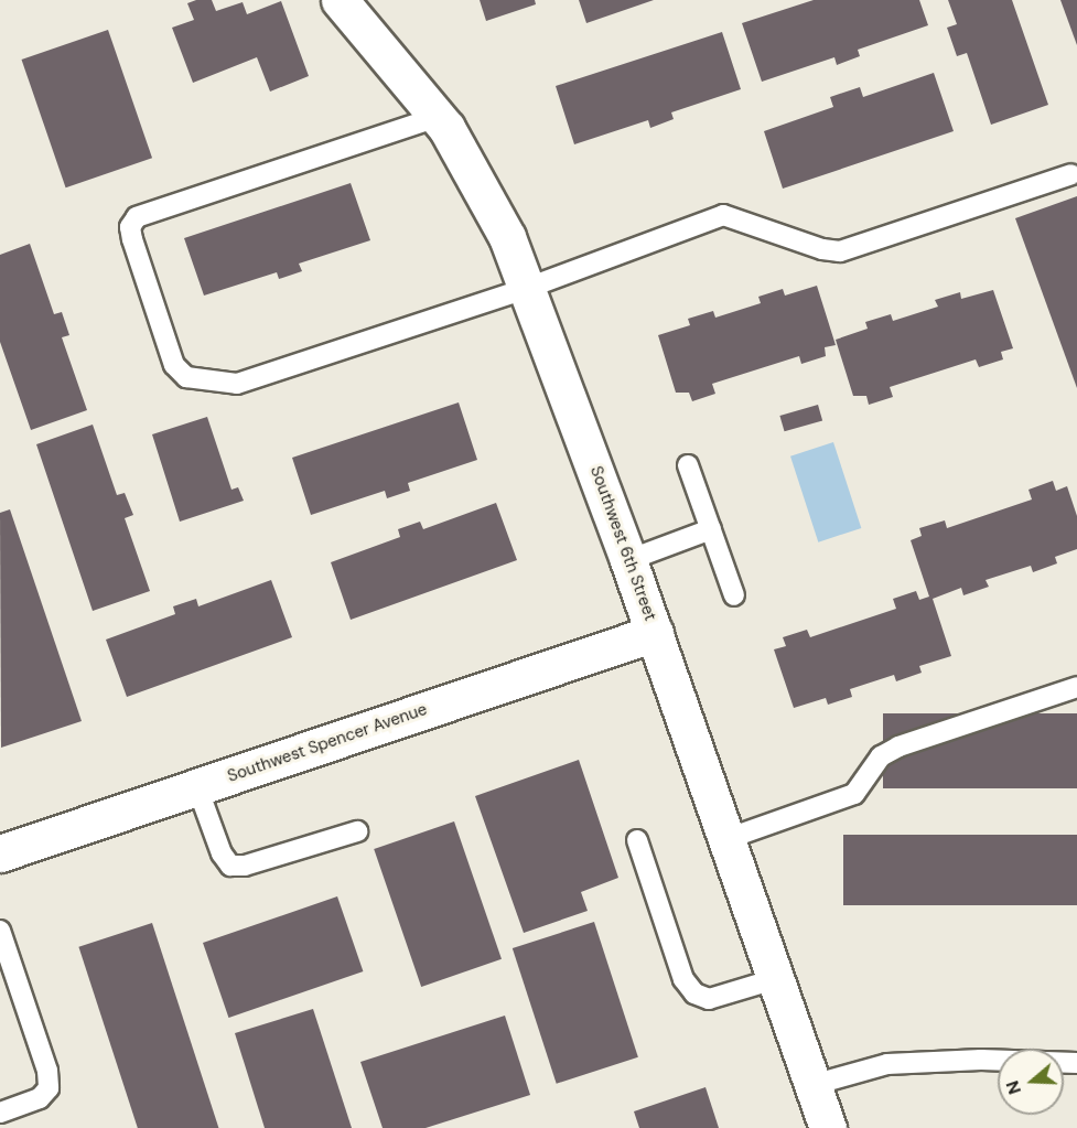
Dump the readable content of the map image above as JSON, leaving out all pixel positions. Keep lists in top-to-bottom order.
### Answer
{
  "streets": {
    "street": ["Southwest 6th Street", "Southwest Spencer Avenue"]
  },
  "crossings": [
    ["Southwest 6th Street", "Southwest Spencer Avenue"]
  ],
  "north": "left"
}
